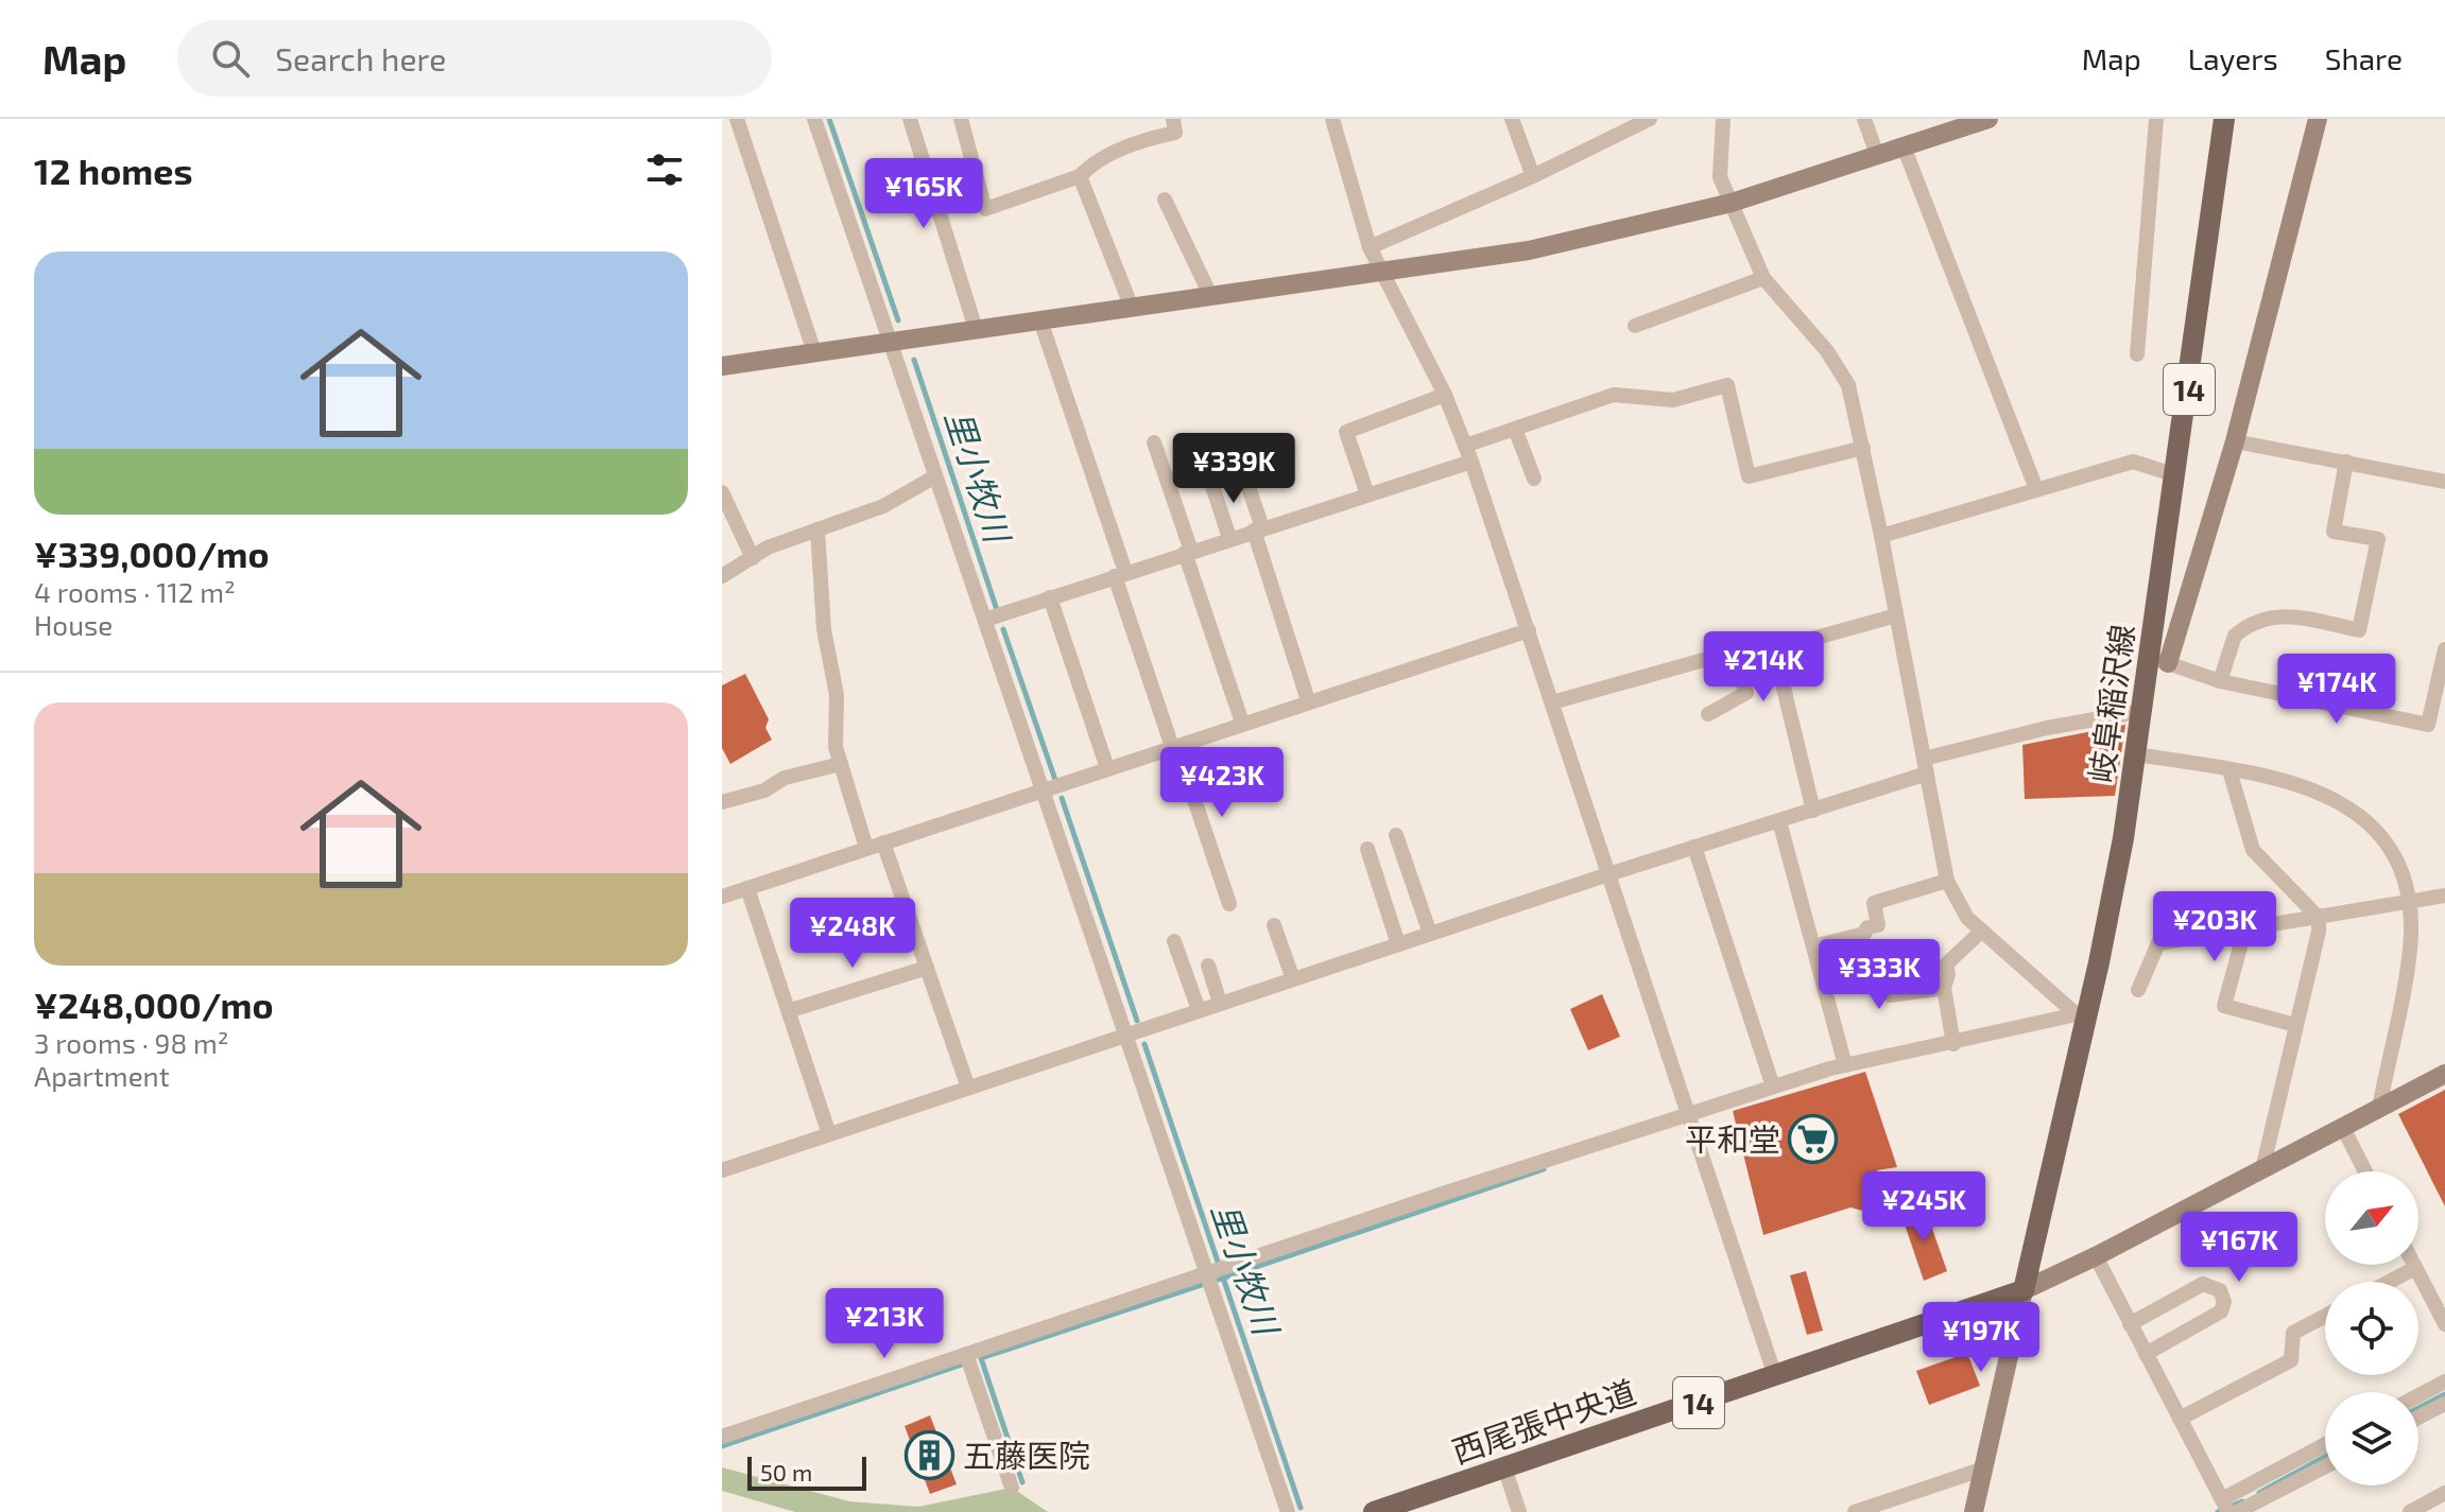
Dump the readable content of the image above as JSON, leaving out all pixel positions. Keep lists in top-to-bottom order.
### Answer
{
  "streets": {
    "main road": ["14", "岐阜稲沢線", "西尾張中央道"]
  },
  "crossings": [
    ["14", "岐阜稲沢線"],
    ["14", "西尾張中央道"],
    ["岐阜稲沢線", "西尾張中央道"]
  ],
  "water": ["里小牧川"],
  "places": {
    "supermarket": ["平和堂"],
    "building": ["五藤医院"]
  },
  "scale_bar": "50 m",
  "north": "top right",
  "page": {
    "header": "Map",
    "search": "Search here",
    "nav": ["Map", "Layers", "Share"],
    "heading": "12 homes",
    "price": [
      "¥165K",
      "¥339K",
      "¥214K",
      "¥174K",
      "¥423K",
      "¥203K",
      "¥248K",
      "¥333K",
      "¥245K",
      "¥167K",
      "¥213K",
      "¥197K"
    ],
    "list": [
      {
        "name": "¥339,000/mo",
        "note": "4 rooms · 112 m² · House"
      },
      {
        "name": "¥248,000/mo",
        "note": "3 rooms · 98 m² · Apartment"
      }
    ],
    "scale": "50 m"
  }
}
